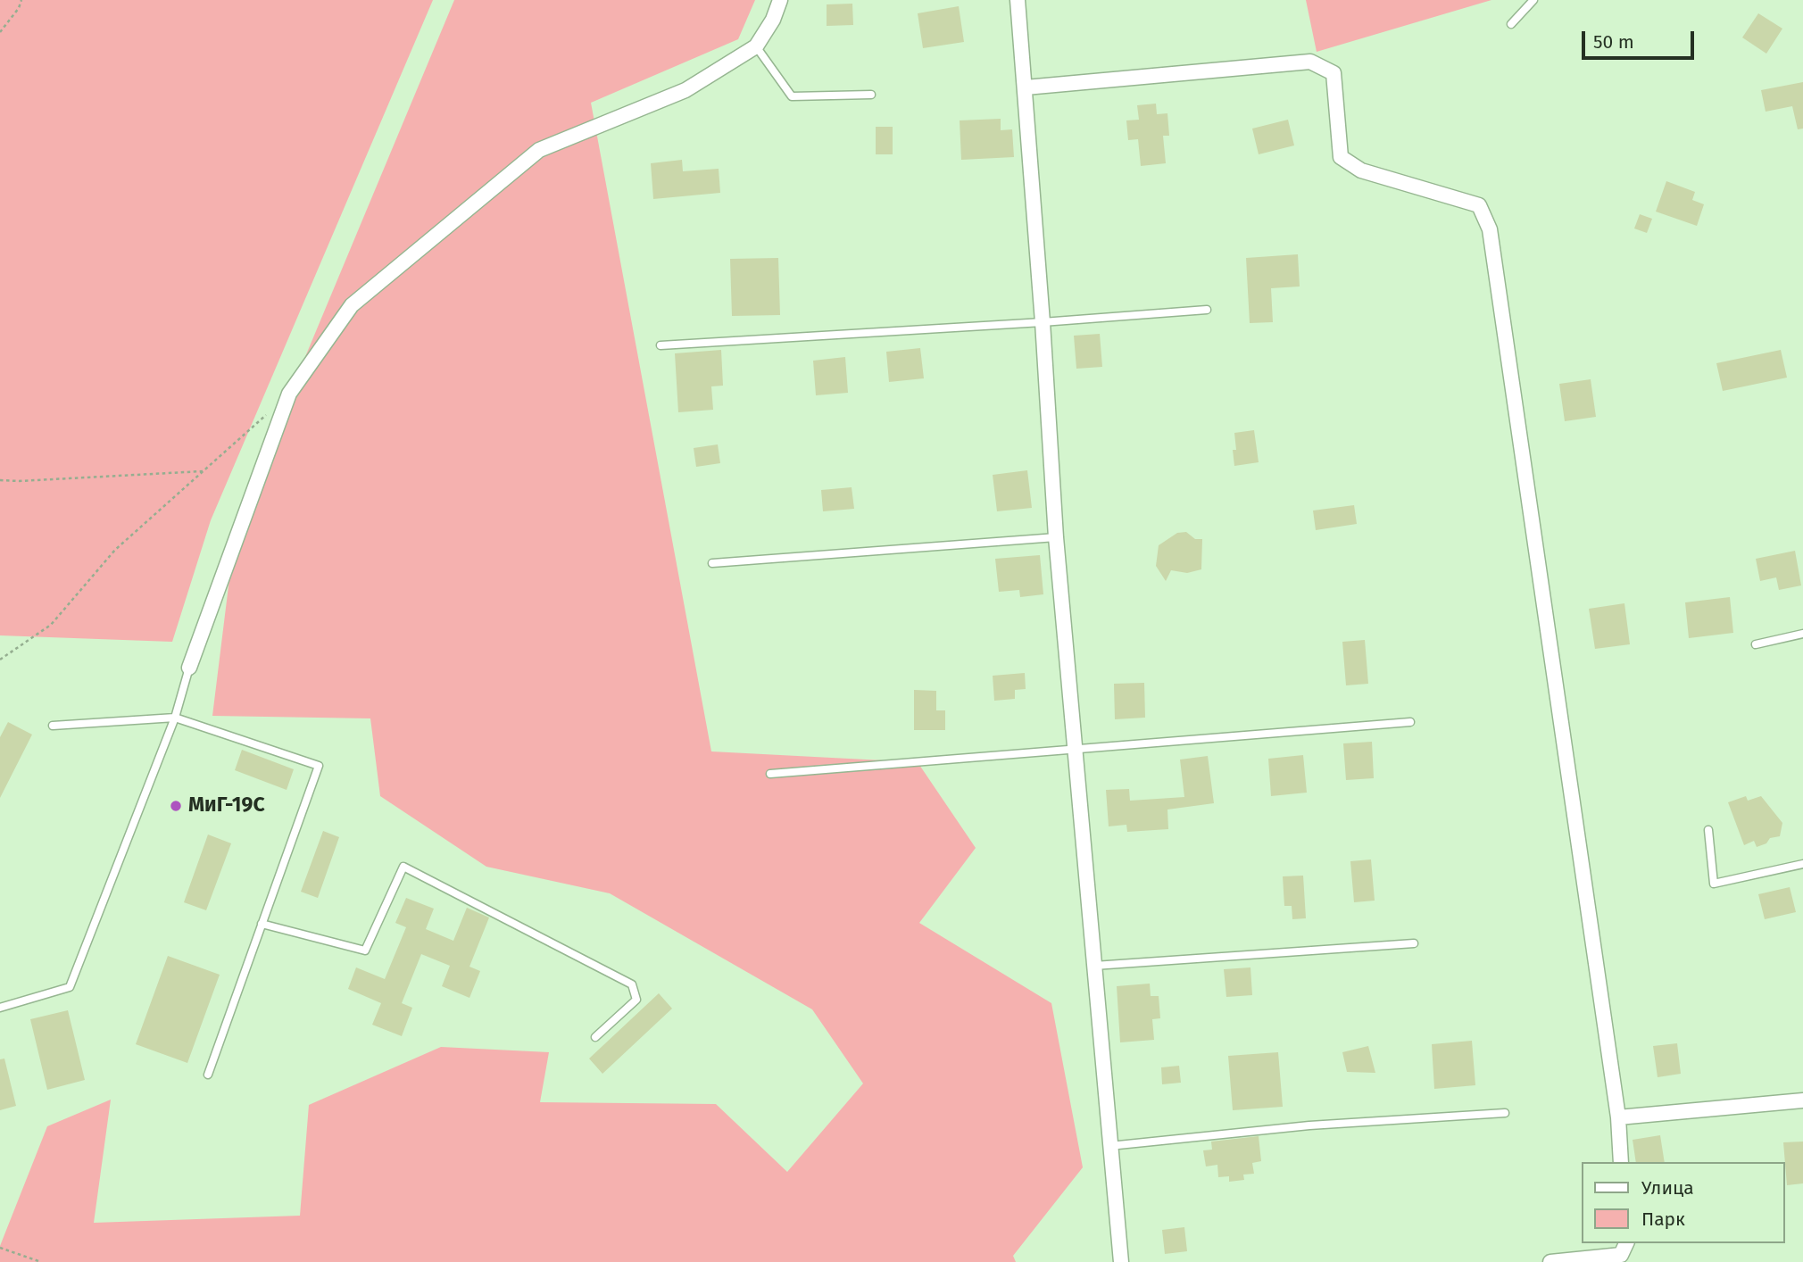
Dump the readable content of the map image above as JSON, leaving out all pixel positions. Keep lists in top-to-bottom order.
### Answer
{
  "places": ["МиГ-19С"],
  "legend": ["Улица", "Парк"],
  "scale_bar": "50 m"
}
